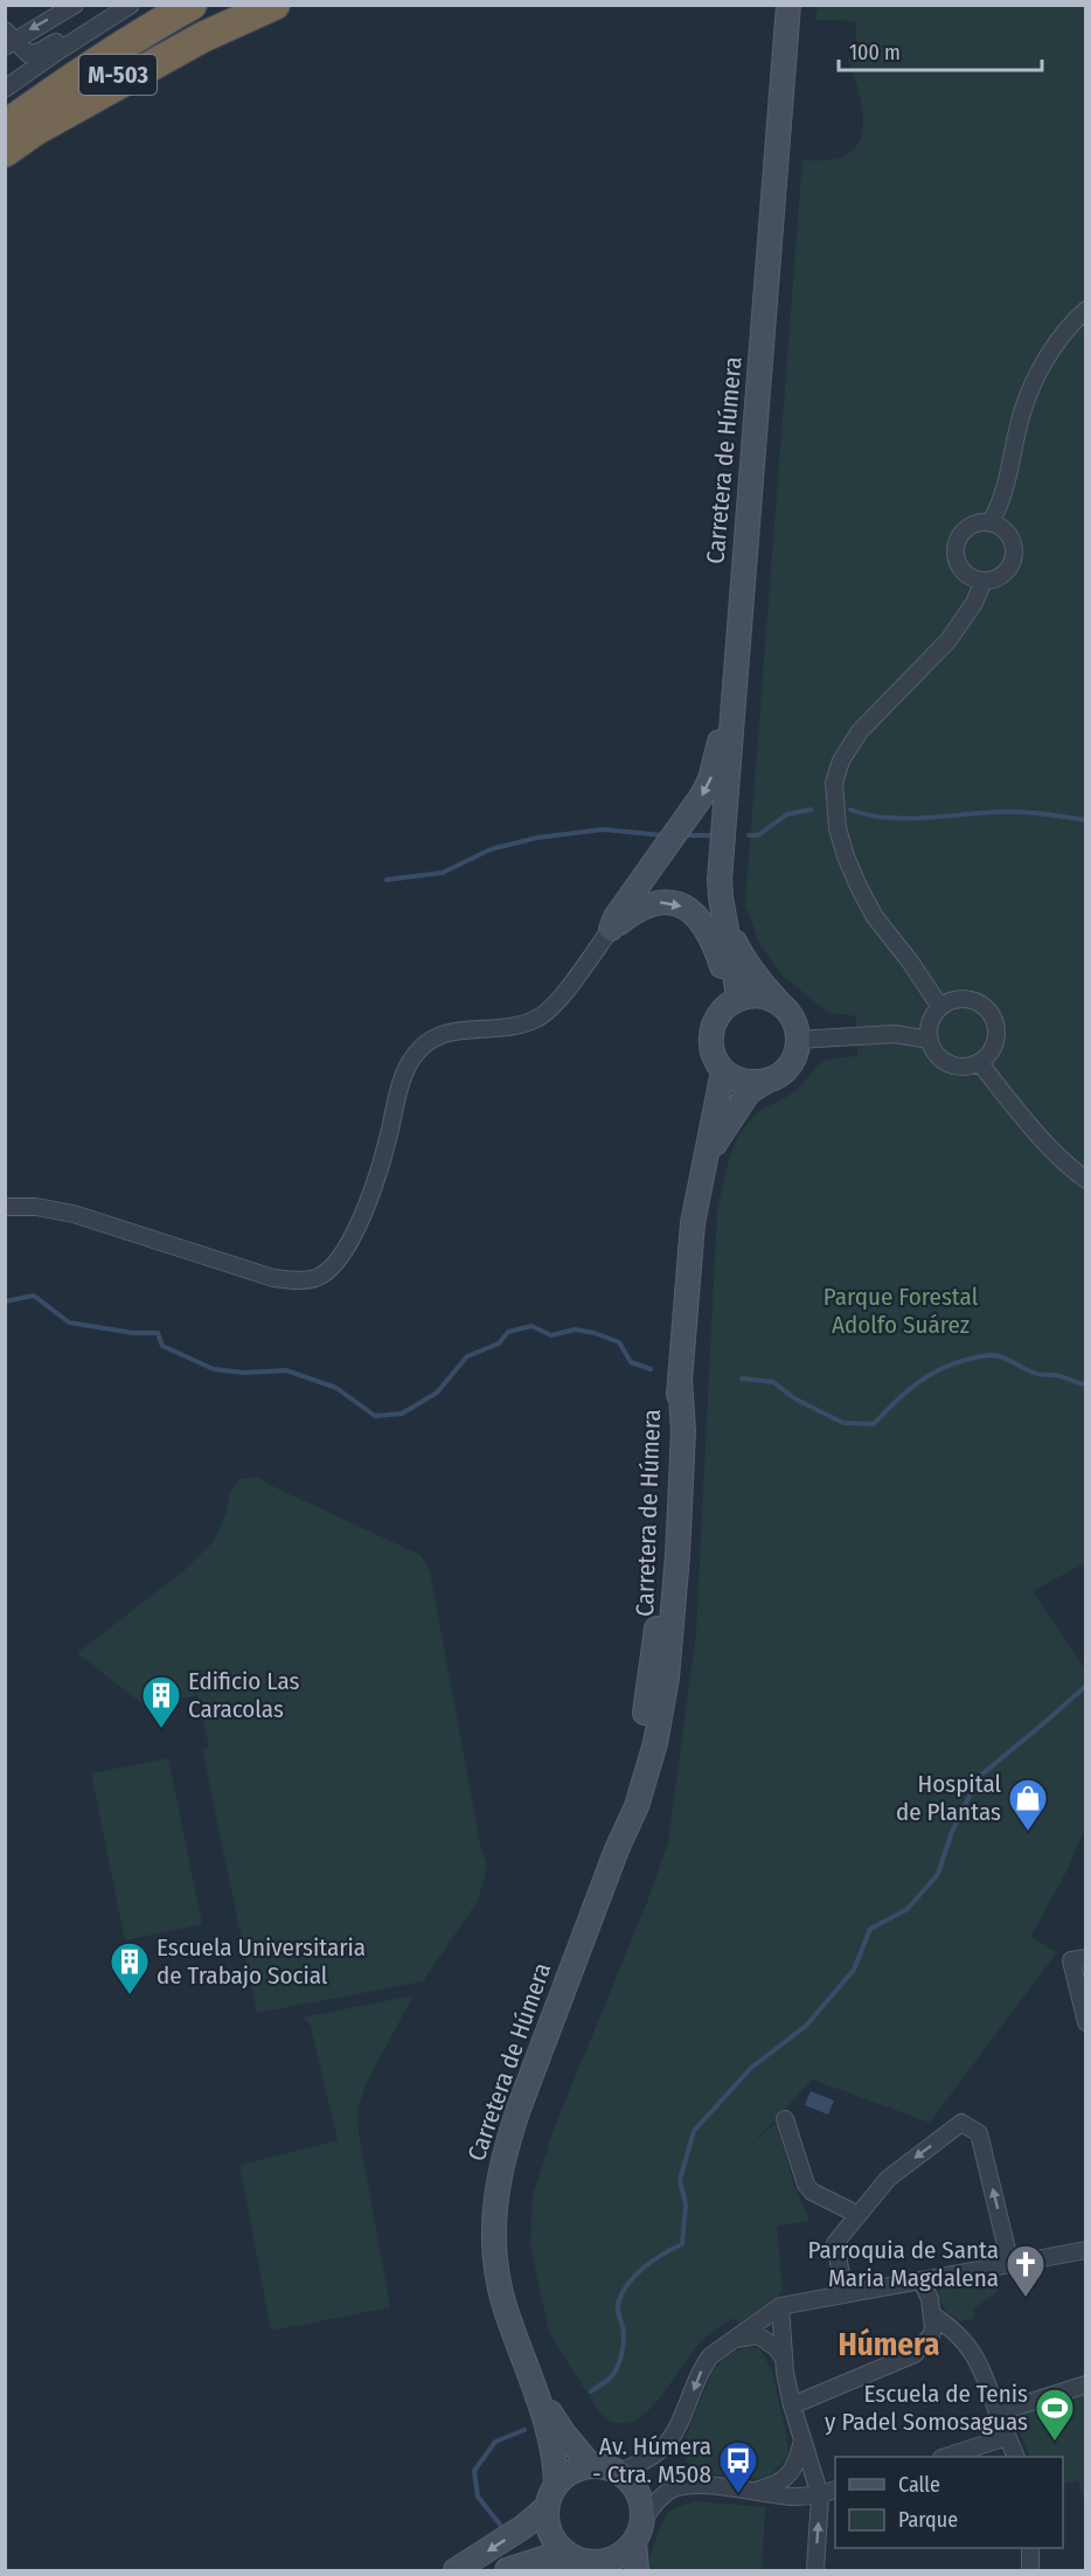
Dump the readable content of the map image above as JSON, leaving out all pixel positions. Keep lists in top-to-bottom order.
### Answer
{
  "streets": {
    "highway": ["M-503"],
    "main road": ["Carretera de Húmera"]
  },
  "districts": ["Húmera"],
  "parks": ["Parque Forestal Adolfo Suárez"],
  "places": {
    "building": ["Edificio Las Caracolas", "Escuela Universitaria de Trabajo Social"],
    "shop": ["Hospital de Plantas"],
    "church": ["Parroquia de Santa Maria Magdalena"],
    "sports": ["Escuela de Tenis y Padel Somosaguas"],
    "bus stop": ["Av. Húmera - Ctra. M508"]
  },
  "legend": ["Calle", "Parque"],
  "scale_bar": "100 m"
}
